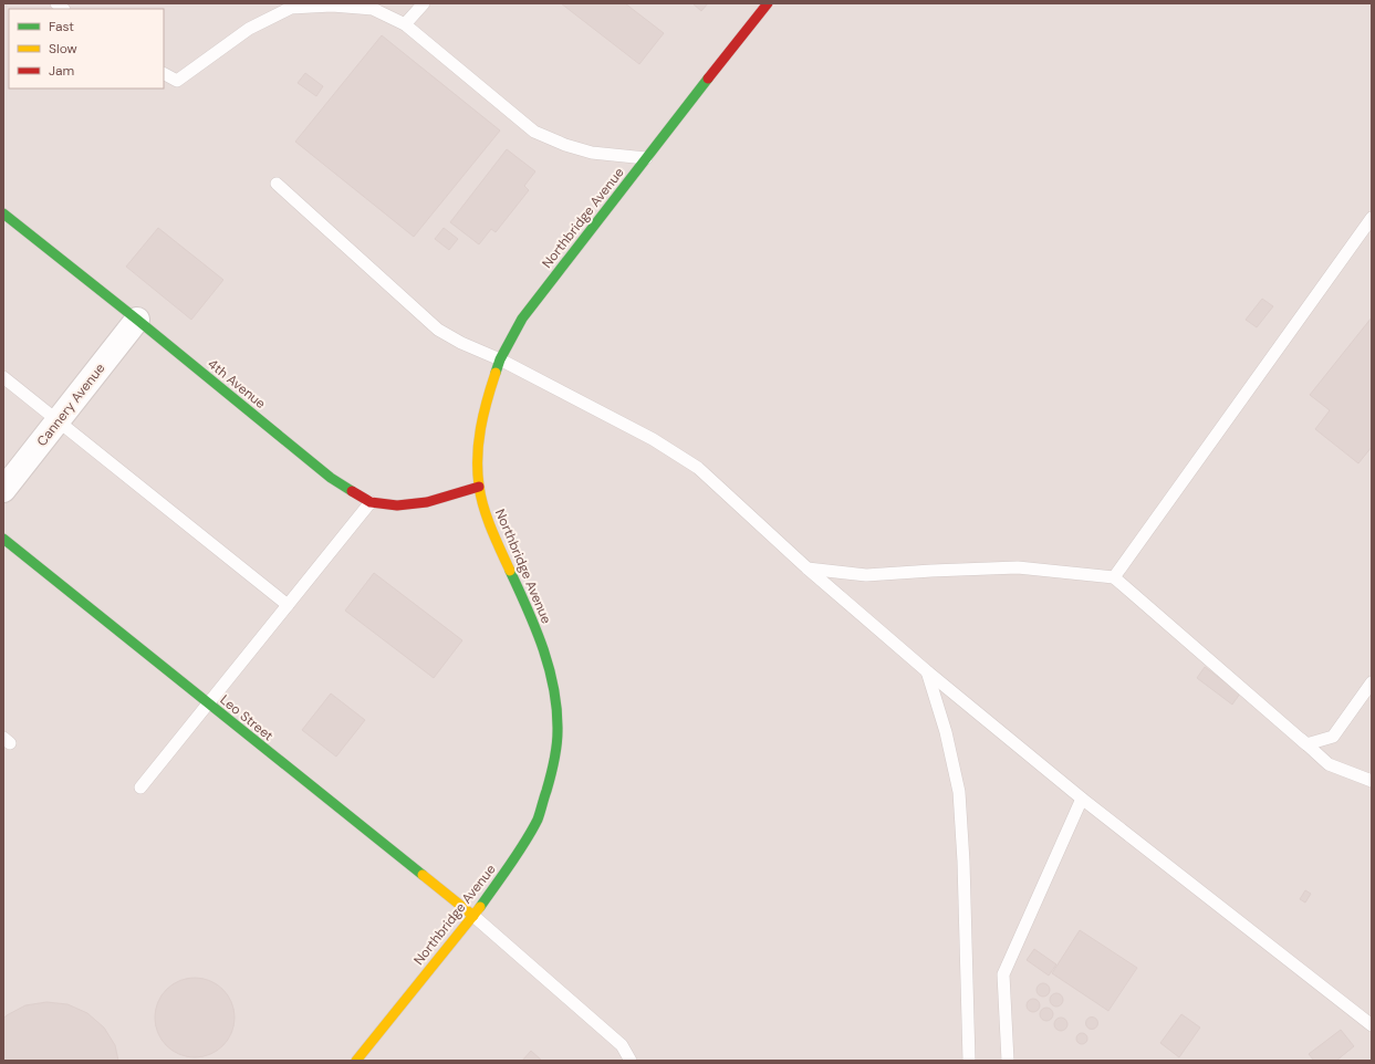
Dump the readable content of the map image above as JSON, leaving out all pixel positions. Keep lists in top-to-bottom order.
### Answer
{
  "streets": {
    "street": [
      "Northbridge Avenue",
      "4th Avenue",
      "Cannery Avenue",
      "Leo Street"
    ]
  },
  "crossings": [
    ["Northbridge Avenue", "4th Avenue"],
    ["Northbridge Avenue", "Leo Street"],
    ["4th Avenue", "Cannery Avenue"]
  ],
  "legend": ["Fast", "Slow", "Jam"]
}
